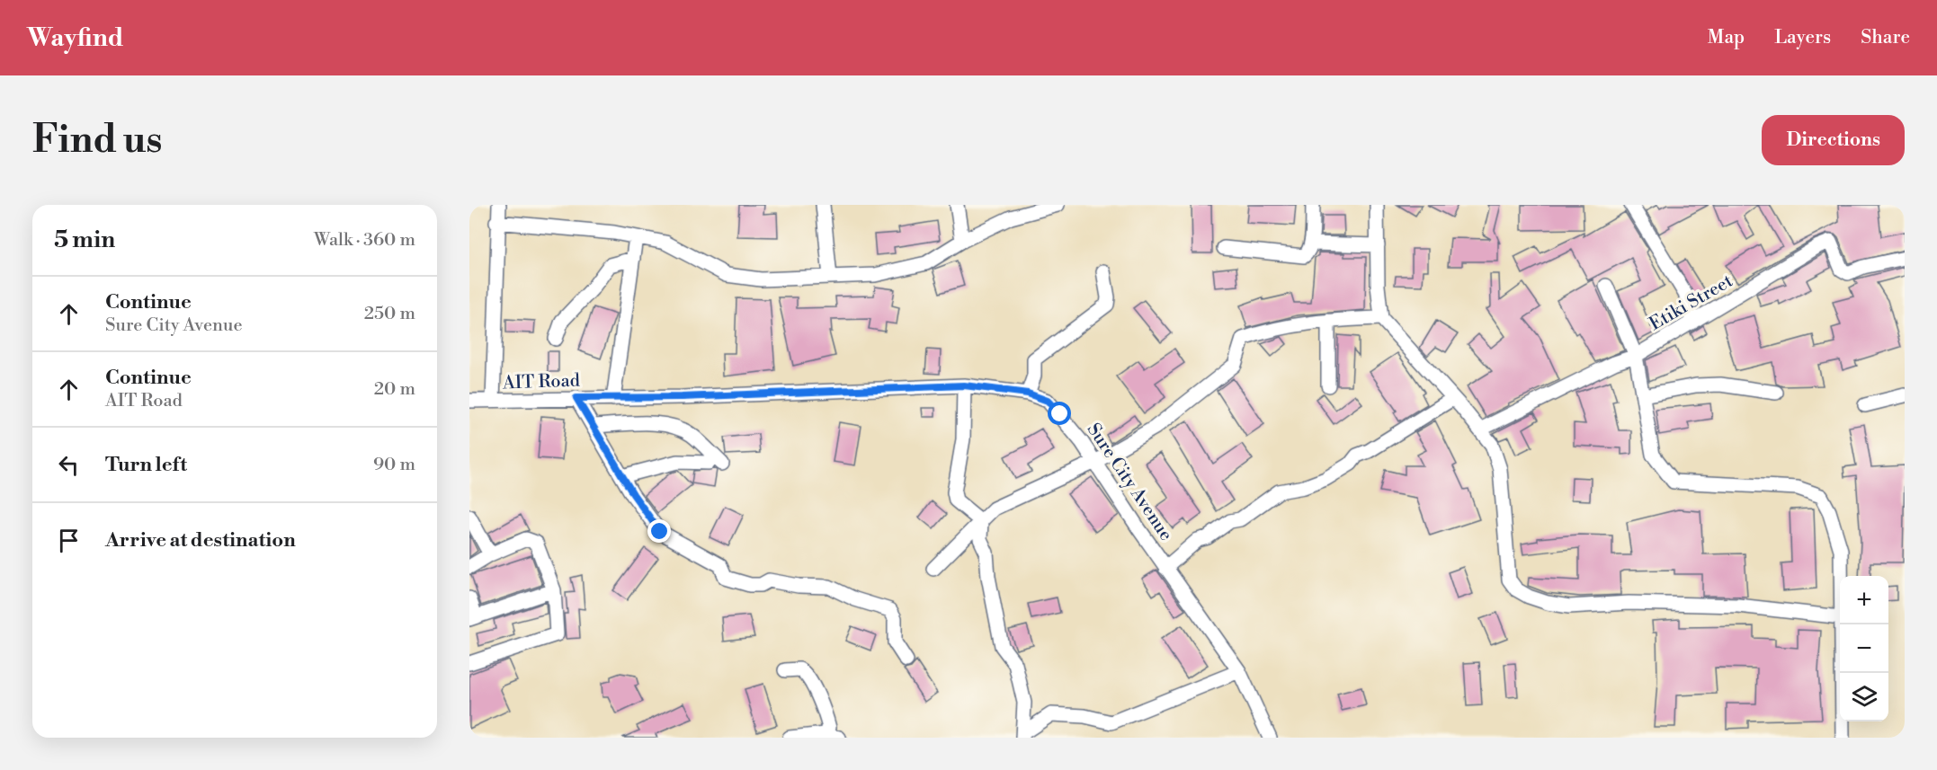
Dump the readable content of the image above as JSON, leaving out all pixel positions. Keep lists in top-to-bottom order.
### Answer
{
  "streets": {
    "street": ["Etiki Street", "AIT Road", "Sure City Avenue"]
  },
  "crossings": [
    ["AIT Road", "Sure City Avenue"]
  ],
  "page": {
    "header": "Wayfind",
    "nav": ["Map", "Layers", "Share"],
    "buttons": "Directions",
    "title": "Find us",
    "heading": ["5 min", "Walk · 360 m"],
    "list": [
      ["Continue", "Sure City Avenue", "250 m"],
      ["Continue", "AIT Road", "20 m"],
      ["Turn left", "90 m"],
      "Arrive at destination"
    ],
    "map_buttons": ["+", "−"]
  }
}
